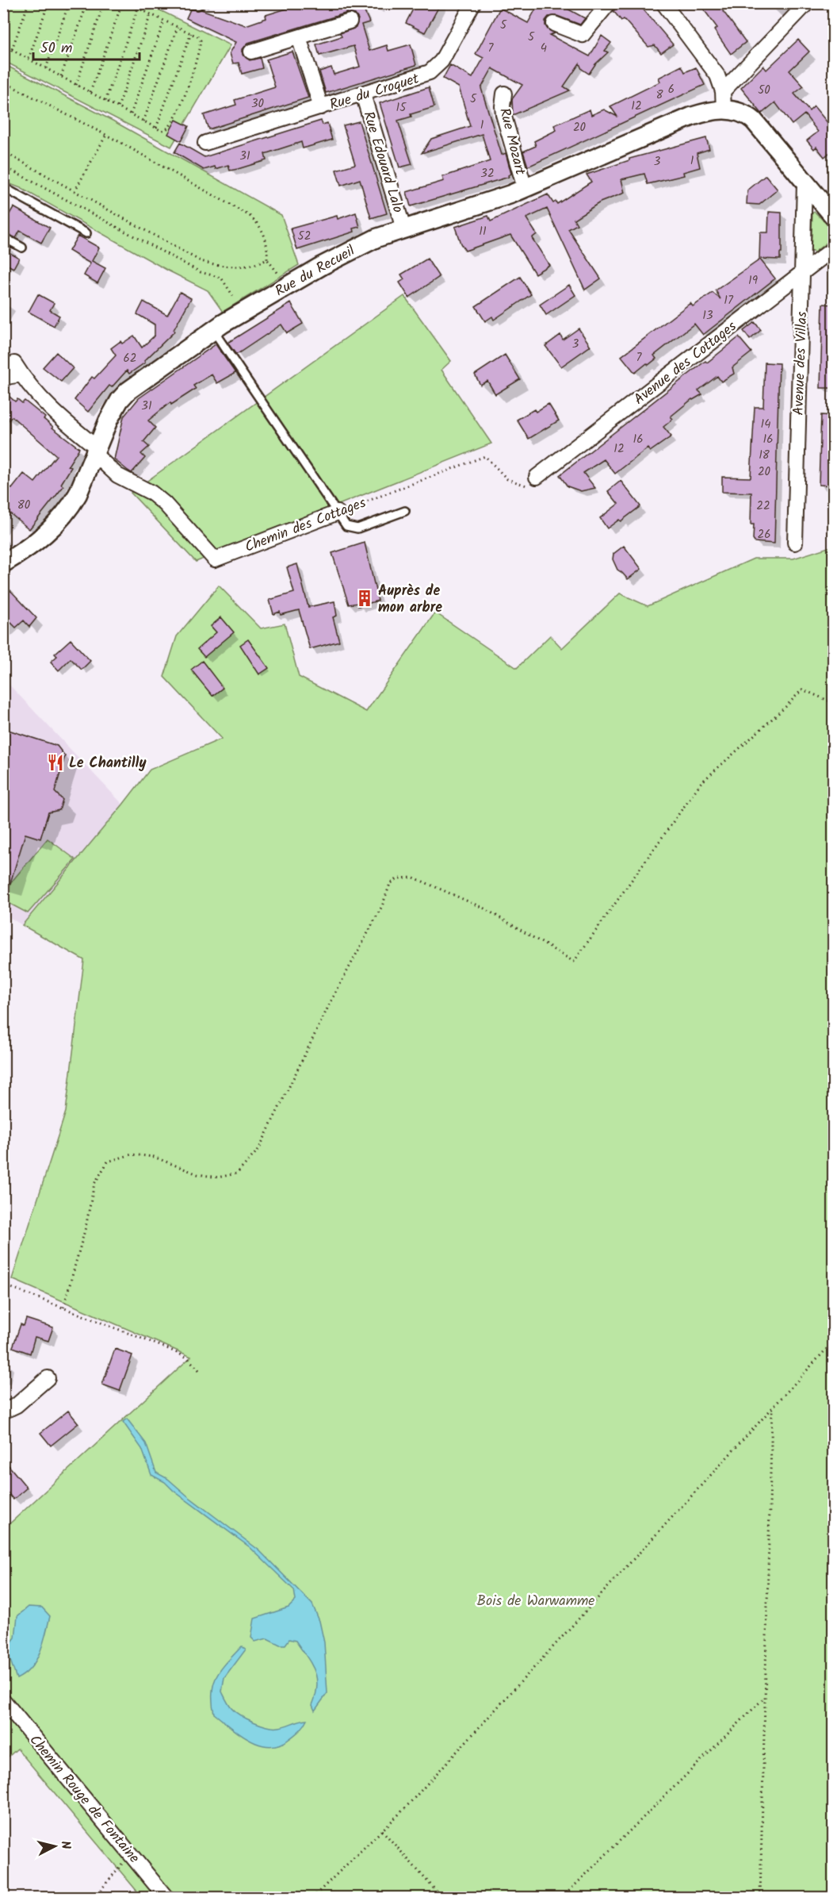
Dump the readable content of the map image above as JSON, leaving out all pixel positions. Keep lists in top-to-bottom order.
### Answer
{
  "streets": {
    "street": [
      "Rue du Croquet",
      "Rue Mozart",
      "Rue Edouard Lalo",
      "Rue du Recueil",
      "Avenue des Cottages",
      "Avenue des Villas",
      "Chemin des Cottages",
      "Chemin Rouge de Fontaine"
    ]
  },
  "crossings": [
    ["Rue du Croquet", "Rue Edouard Lalo"],
    ["Rue Mozart", "Rue du Recueil"],
    ["Rue Edouard Lalo", "Rue du Recueil"],
    ["Rue du Recueil", "Chemin des Cottages"],
    ["Avenue des Cottages", "Avenue des Villas"],
    ["Avenue des Cottages", "Chemin des Cottages"]
  ],
  "parks": ["Bois de Warwamme"],
  "places": {
    "building": ["Auprès de mon arbre"],
    "restaurant": ["Le Chantilly"]
  },
  "house_numbers": [
    "5",
    "5",
    "7",
    "4",
    "6",
    "50",
    "8",
    "5",
    "30",
    "12",
    "15",
    "1",
    "20",
    "31",
    "1",
    "3",
    "32",
    "11",
    "52",
    "19",
    "17",
    "13",
    "3",
    "7",
    "62",
    "31",
    "14",
    "16",
    "16",
    "12",
    "18",
    "20",
    "80",
    "22",
    "26"
  ],
  "scale_bar": "50 m",
  "north": "right"
}
